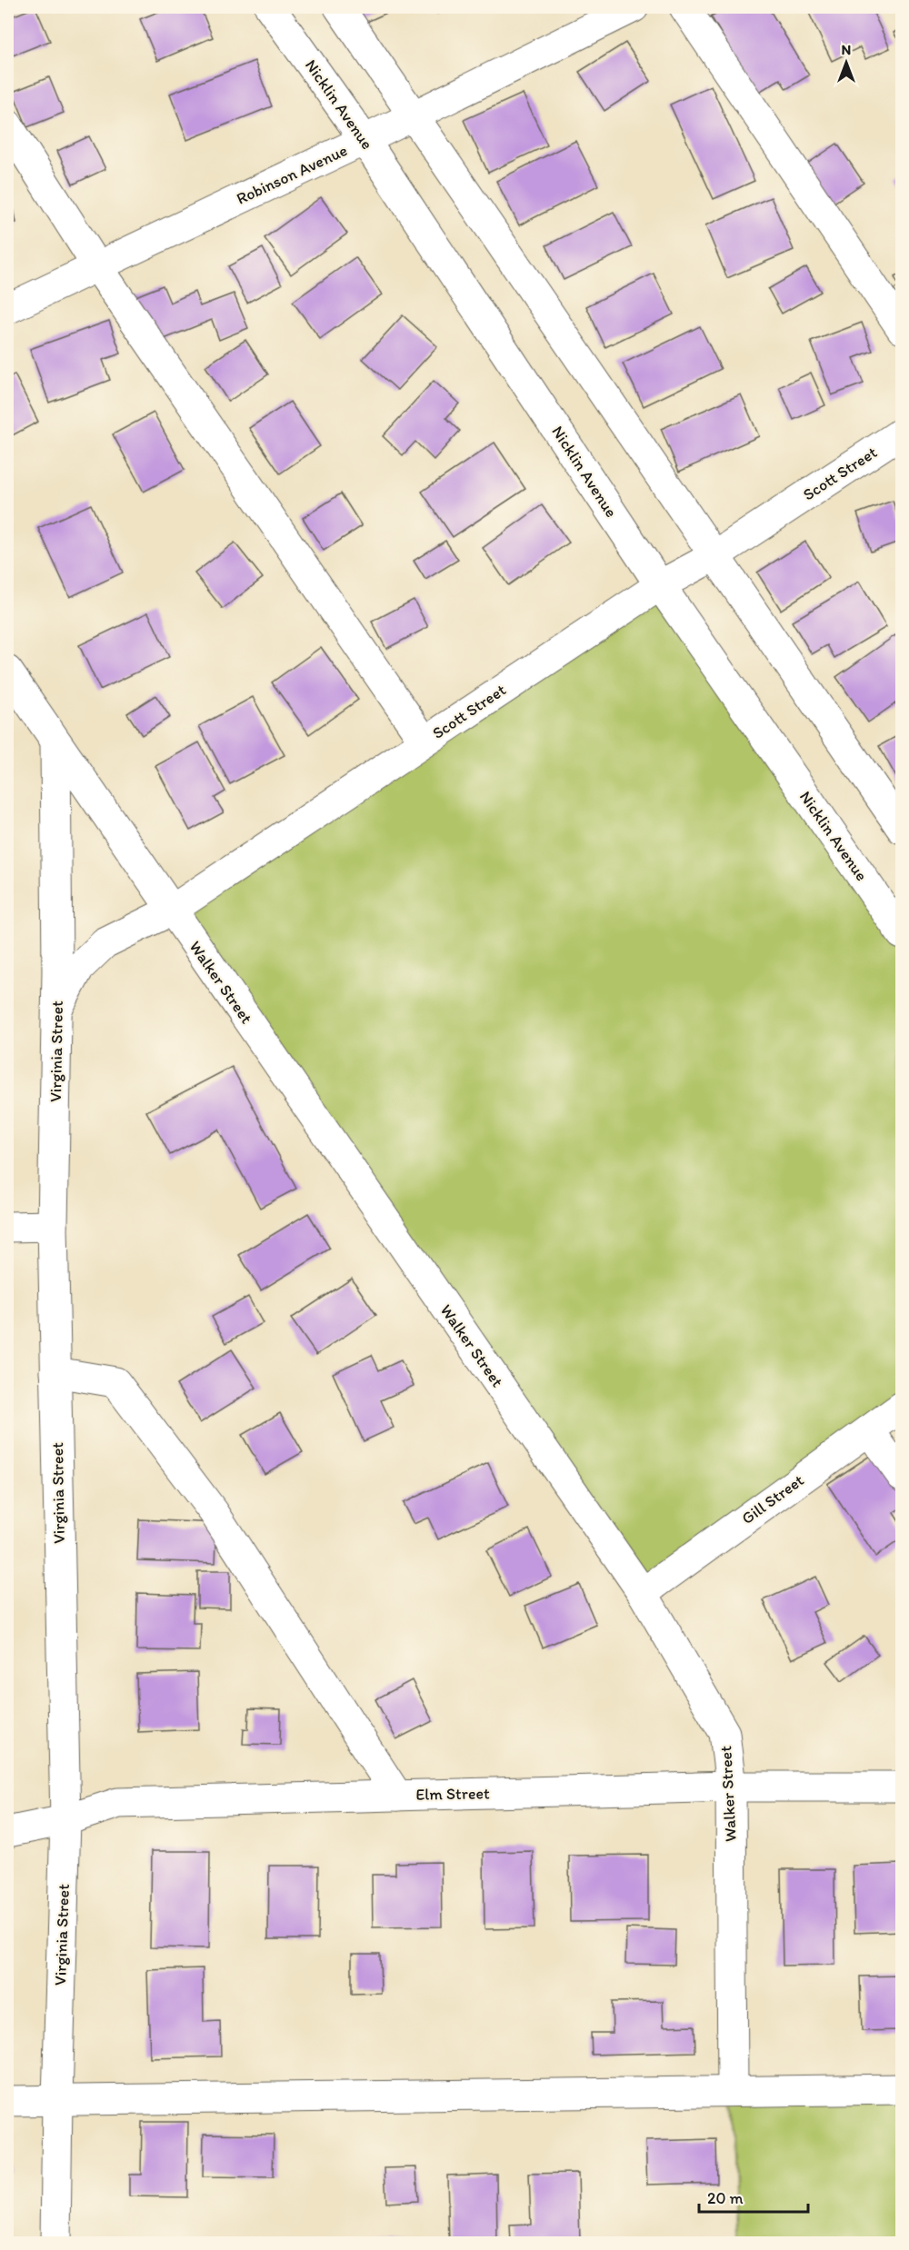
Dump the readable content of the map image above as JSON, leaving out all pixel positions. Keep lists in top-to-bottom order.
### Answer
{
  "streets": {
    "street": [
      "Nicklin Avenue",
      "Robinson Avenue",
      "Scott Street",
      "Walker Street",
      "Virginia Street",
      "Gill Street",
      "Elm Street"
    ]
  },
  "crossings": [
    ["Nicklin Avenue", "Robinson Avenue"],
    ["Nicklin Avenue", "Scott Street"],
    ["Scott Street", "Walker Street"],
    ["Scott Street", "Virginia Street"],
    ["Walker Street", "Virginia Street"],
    ["Walker Street", "Gill Street"],
    ["Walker Street", "Elm Street"],
    ["Virginia Street", "Elm Street"]
  ],
  "scale_bar": "20 m",
  "north": "top"
}
